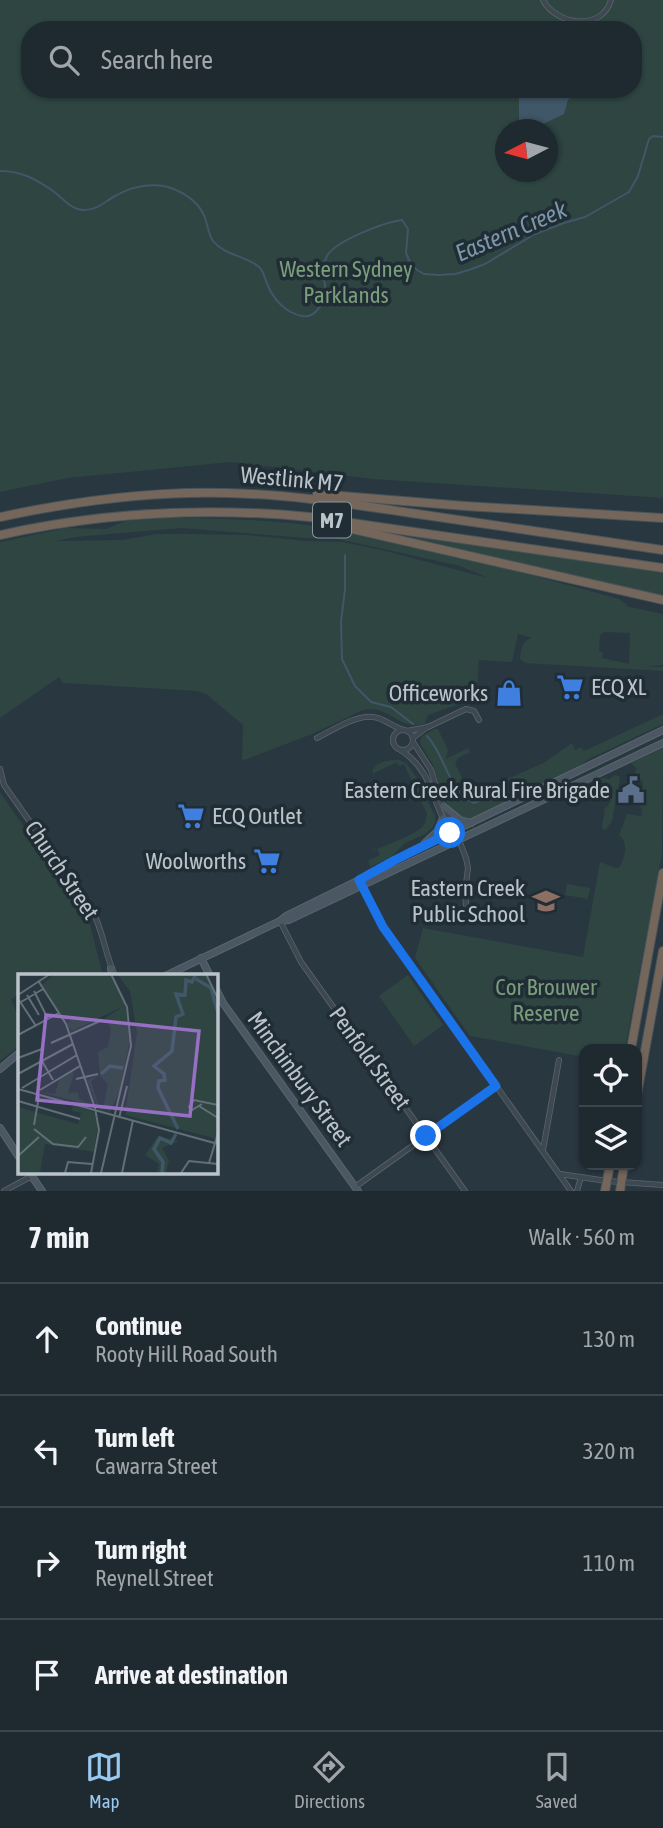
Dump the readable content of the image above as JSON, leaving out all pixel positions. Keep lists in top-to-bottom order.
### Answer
{
  "streets": {
    "highway": ["Westlink M7", "M7"],
    "main road": ["Minchinbury Street"],
    "street": ["Church Street", "Penfold Street"]
  },
  "crossings": [
    ["Westlink M7", "M7"]
  ],
  "water": ["Eastern Creek"],
  "parks": ["Western Sydney Parklands", "Cor Brouwer Reserve"],
  "places": {
    "supermarket": ["ECQ XL", "ECQ Outlet", "Woolworths"],
    "shop": ["Officeworks"],
    "public building": ["Eastern Creek Rural Fire Brigade"],
    "school or university": ["Eastern Creek Public School"]
  },
  "north": "left",
  "page": {
    "search": "Search here",
    "heading": ["7 min", "Walk · 560 m"],
    "list": [
      ["Continue", "Rooty Hill Road South", "130 m"],
      ["Turn left", "Cawarra Street", "320 m"],
      ["Turn right", "Reynell Street", "110 m"],
      "Arrive at destination"
    ],
    "nav": ["Map", "Directions", "Saved"]
  }
}
